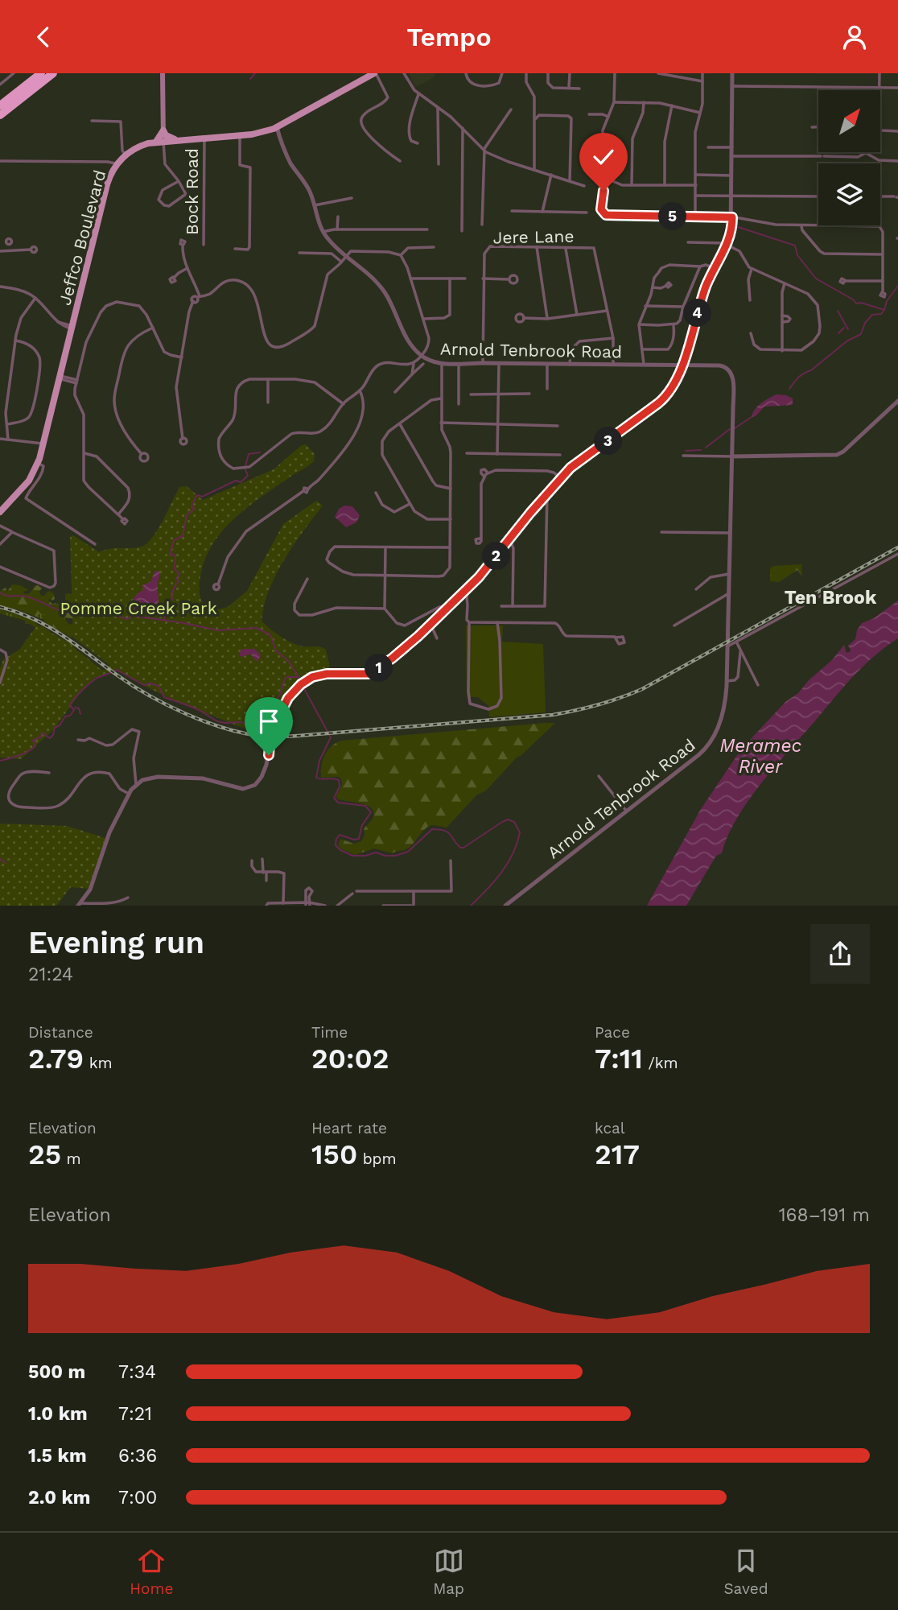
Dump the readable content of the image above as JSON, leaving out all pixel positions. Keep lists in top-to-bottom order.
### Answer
{
  "streets": {
    "main road": ["Jeffco Boulevard"],
    "street": ["Bock Road", "Jere Lane", "Arnold Tenbrook Road"]
  },
  "crossings": [
    ["Bock Road", "Jeffco Boulevard"],
    ["Jere Lane", "Arnold Tenbrook Road"],
    ["Jeffco Boulevard", "Arnold Tenbrook Road"]
  ],
  "districts": ["Ten Brook"],
  "water": ["Meramec River"],
  "parks": ["Pomme Creek Park"],
  "north": "top right",
  "page": {
    "header": "Tempo",
    "pins": [
      "5",
      "4",
      "3",
      "2",
      "1"
    ],
    "heading": ["Evening run", "21:24"],
    "stats": [
      ["Distance", "2.79 km"],
      ["Time", "20:02"],
      ["Pace", "7:11 /km"],
      ["Elevation", "25 m"],
      ["Heart rate", "150 bpm"],
      ["kcal", "217"]
    ],
    "chart": ["Elevation", "168–191 m"],
    "list": [
      {
        "name": "500 m",
        "note": "7:34"
      },
      {
        "name": "1.0 km",
        "note": "7:21"
      },
      {
        "name": "1.5 km",
        "note": "6:36"
      },
      {
        "name": "2.0 km",
        "note": "7:00"
      }
    ],
    "tabs": ["Home", "Map", "Saved"]
  }
}
